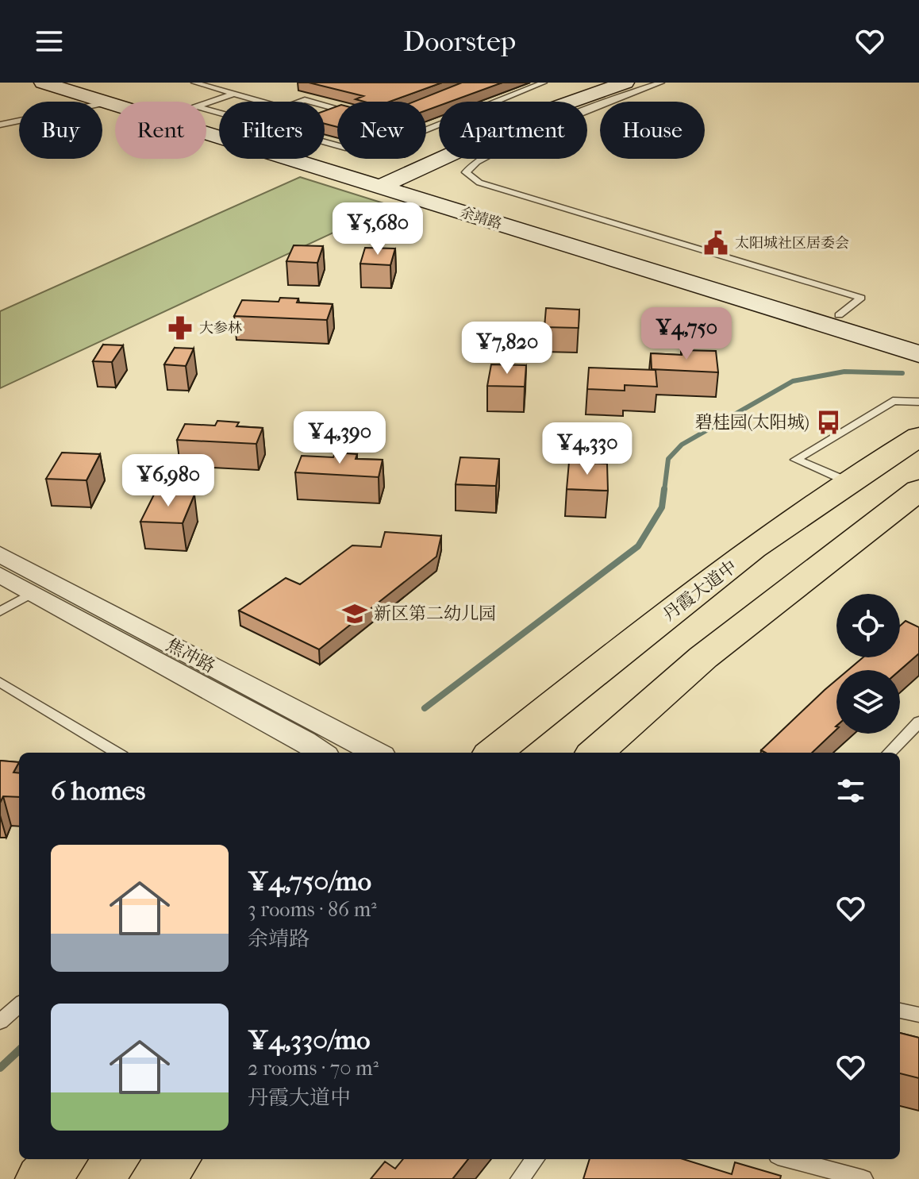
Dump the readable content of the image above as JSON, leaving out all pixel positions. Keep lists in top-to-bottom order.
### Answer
{
  "streets": {
    "main road": ["余靖路", "丹霞大道中"],
    "street": ["焦冲路"]
  },
  "places": {
    "public building": ["太阳城社区居委会"],
    "pharmacy": ["大参林"],
    "bus stop": ["碧桂园(太阳城)"],
    "school or university": ["新区第二幼儿园"]
  },
  "page": {
    "header": "Doorstep",
    "chip": [
      "Buy",
      "Rent",
      "Filters",
      "New",
      "Apartment",
      "House"
    ],
    "price": [
      "¥5,680",
      "¥4,750",
      "¥7,820",
      "¥4,390",
      "¥4,330",
      "¥6,980"
    ],
    "heading": "6 homes",
    "list": [
      {
        "name": "¥4,750/mo",
        "note": "3 rooms · 86 m² · 余靖路"
      },
      {
        "name": "¥4,330/mo",
        "note": "2 rooms · 70 m² · 丹霞大道中"
      }
    ]
  }
}
